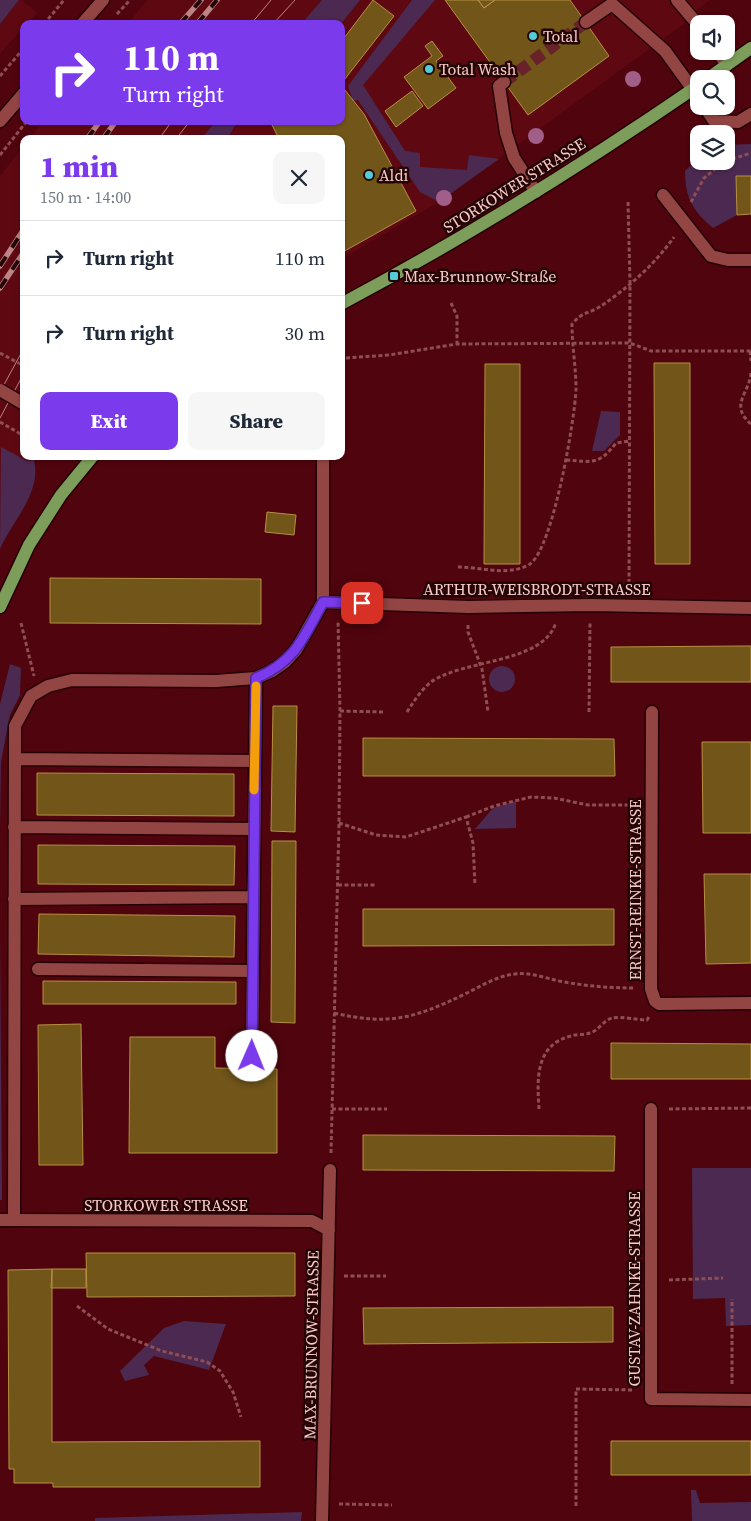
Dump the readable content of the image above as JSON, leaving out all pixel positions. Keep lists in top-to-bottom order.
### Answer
{
  "streets": {
    "main road": ["STORKOWER STRASSE"],
    "street": [
      "ARTHUR-WEISBRODT-STRASSE",
      "ERNST-REINKE-STRASSE",
      "GUSTAV-ZAHNKE-STRASSE",
      "MAX-BRUNNOW-STRASSE"
    ]
  },
  "crossings": [
    ["STORKOWER STRASSE", "MAX-BRUNNOW-STRASSE"]
  ],
  "places": {
    "other": ["Total", "Total Wash", "Aldi"],
    "transit": ["Max-Brunnow-Straße"]
  },
  "page": {
    "turn": ["110 m", "Turn right"],
    "heading": ["1 min", "150 m · 14:00"],
    "list": [
      {
        "name": "Turn right",
        "value": "110 m"
      },
      {
        "name": "Turn right",
        "value": "30 m"
      }
    ],
    "buttons": ["Exit", "Share"]
  }
}
